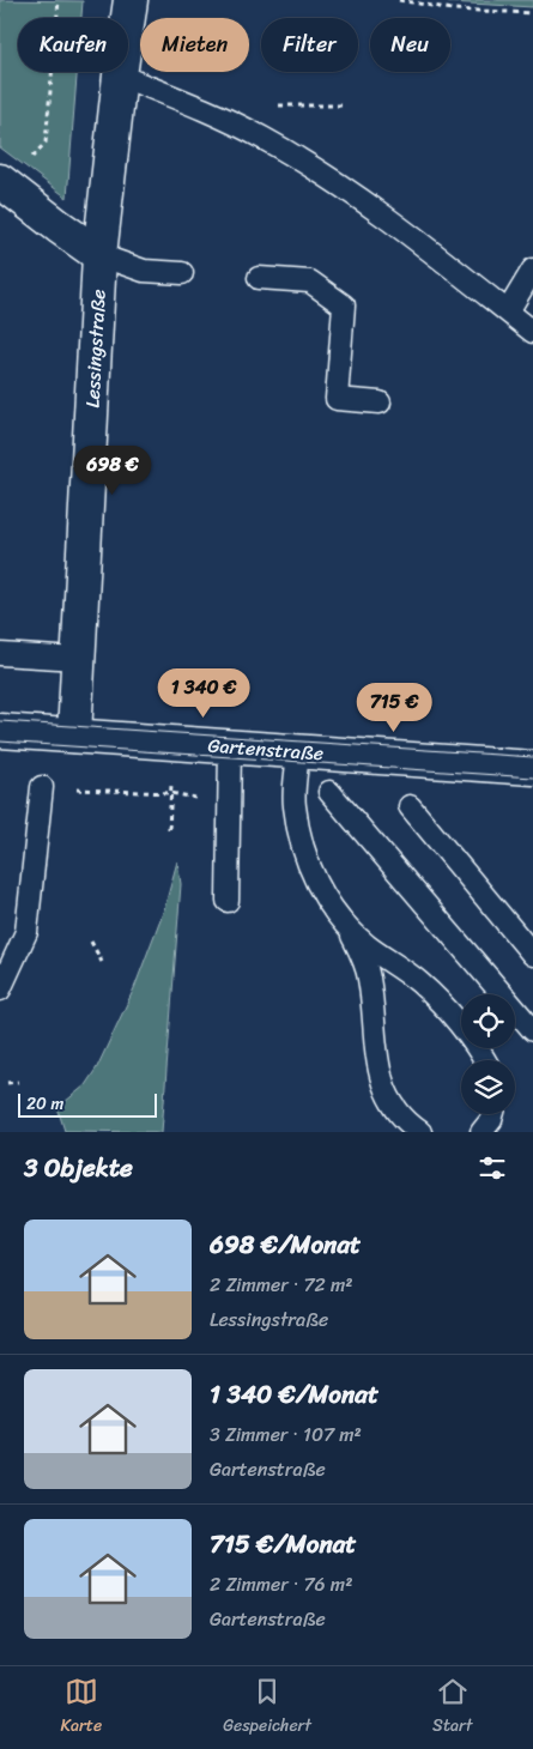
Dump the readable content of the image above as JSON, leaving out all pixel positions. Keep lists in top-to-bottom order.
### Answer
{
  "streets": {
    "street": ["Lessingstraße", "Gartenstraße"]
  },
  "crossings": [
    ["Lessingstraße", "Gartenstraße"]
  ],
  "scale_bar": "20 m",
  "page": {
    "chip": [
      "Kaufen",
      "Mieten",
      "Filter",
      "Neu"
    ],
    "price": ["698 €", "1 340 €", "715 €"],
    "scale": "20 m",
    "heading": "3 Objekte",
    "list": [
      {
        "name": "698 €/Monat",
        "note": "2 Zimmer · 72 m² · Lessingstraße"
      },
      {
        "name": "1 340 €/Monat",
        "note": "3 Zimmer · 107 m² · Gartenstraße"
      },
      {
        "name": "715 €/Monat",
        "note": "2 Zimmer · 76 m² · Gartenstraße"
      }
    ],
    "tabs": ["Karte", "Gespeichert", "Start"]
  }
}
